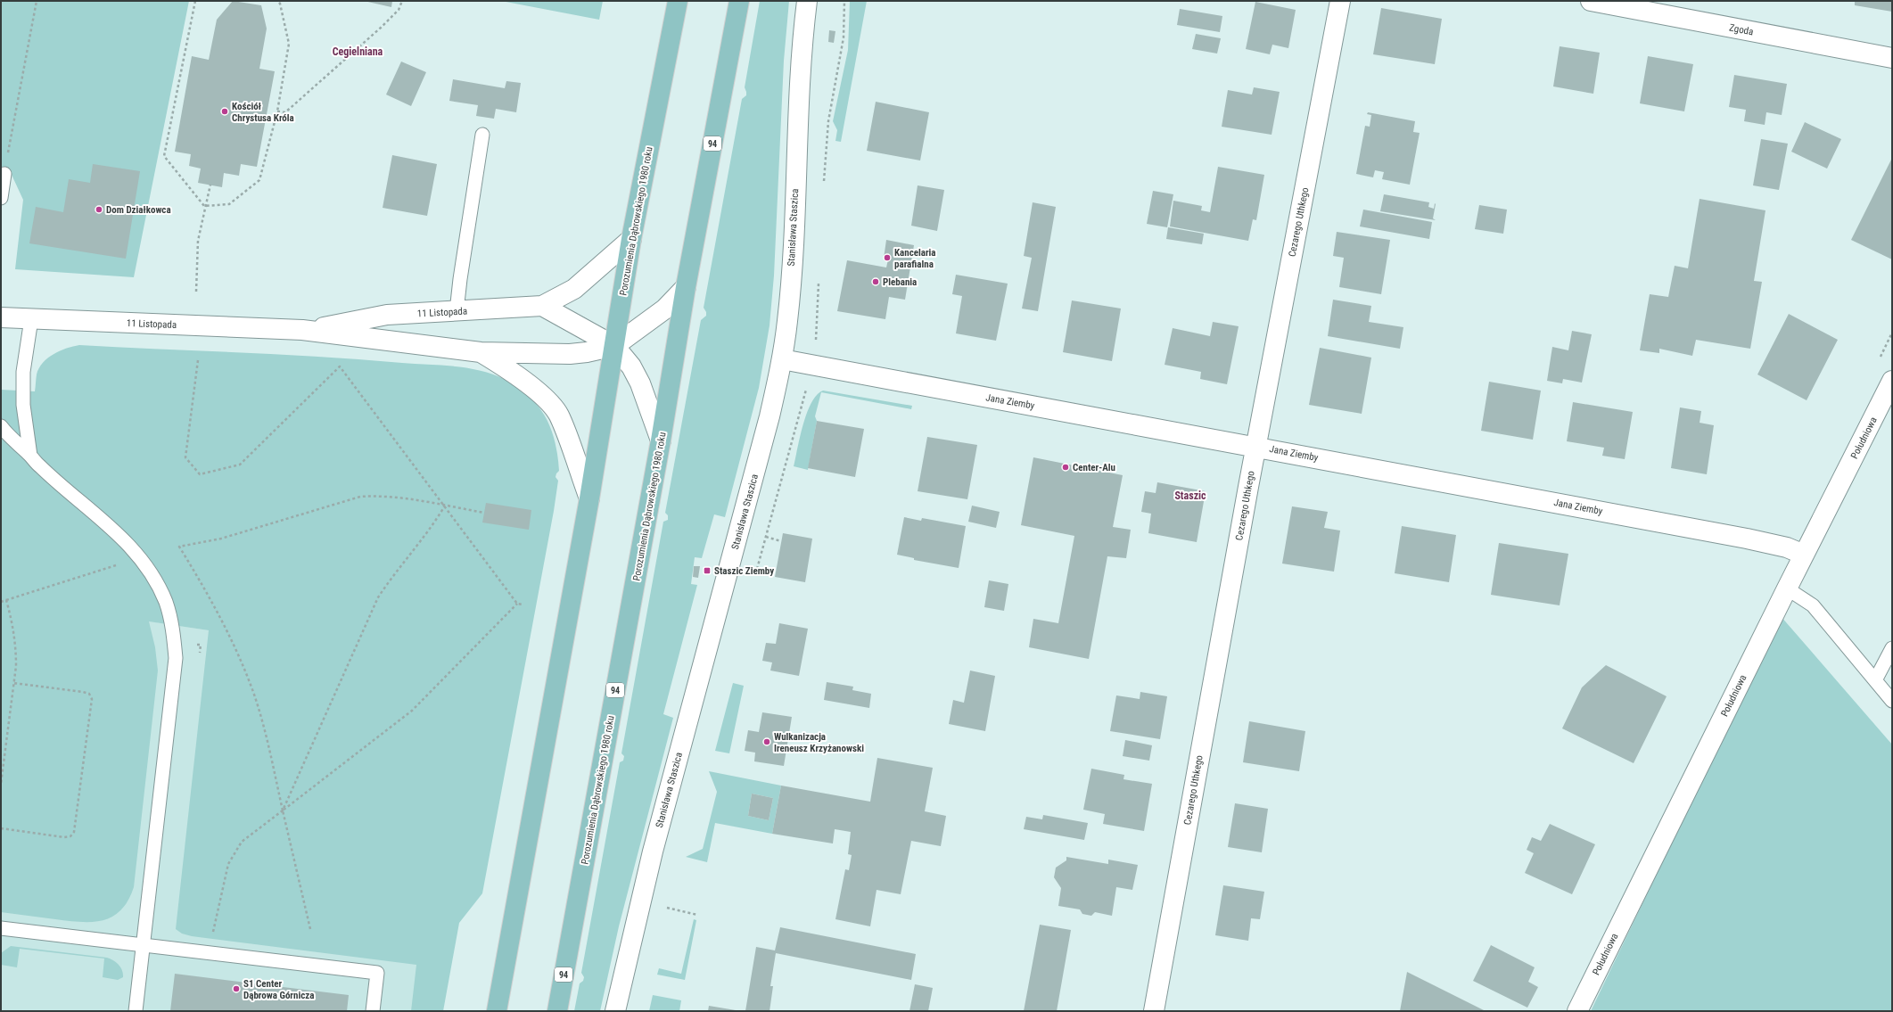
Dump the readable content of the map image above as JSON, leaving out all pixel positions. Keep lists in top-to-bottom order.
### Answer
{
  "streets": {
    "main road": ["94", "Porozumienia Dąbrowskiego 1980 roku"],
    "street": [
      "Zgoda",
      "Cezarego Uthkego",
      "Stanisława Staszica",
      "11 Listopada",
      "Jana Ziemby",
      "Południowa"
    ]
  },
  "crossings": [
    ["Porozumienia Dąbrowskiego 1980 roku", "11 Listopada"],
    ["Cezarego Uthkego", "Jana Ziemby"],
    ["Stanisława Staszica", "Jana Ziemby"],
    ["Jana Ziemby", "Południowa"]
  ],
  "districts": ["Cegielniana", "Staszic"],
  "places": {
    "other": [
      "Kościół Chrystusa Króla",
      "Dom Działkowca",
      "Kancelaria parafialna",
      "Plebania",
      "Center-Alu",
      "Wulkanizacja Ireneusz Krzyżanowski",
      "S1 Center Dąbrowa Górnicza"
    ],
    "transit": ["Staszic Ziemby"]
  }
}
